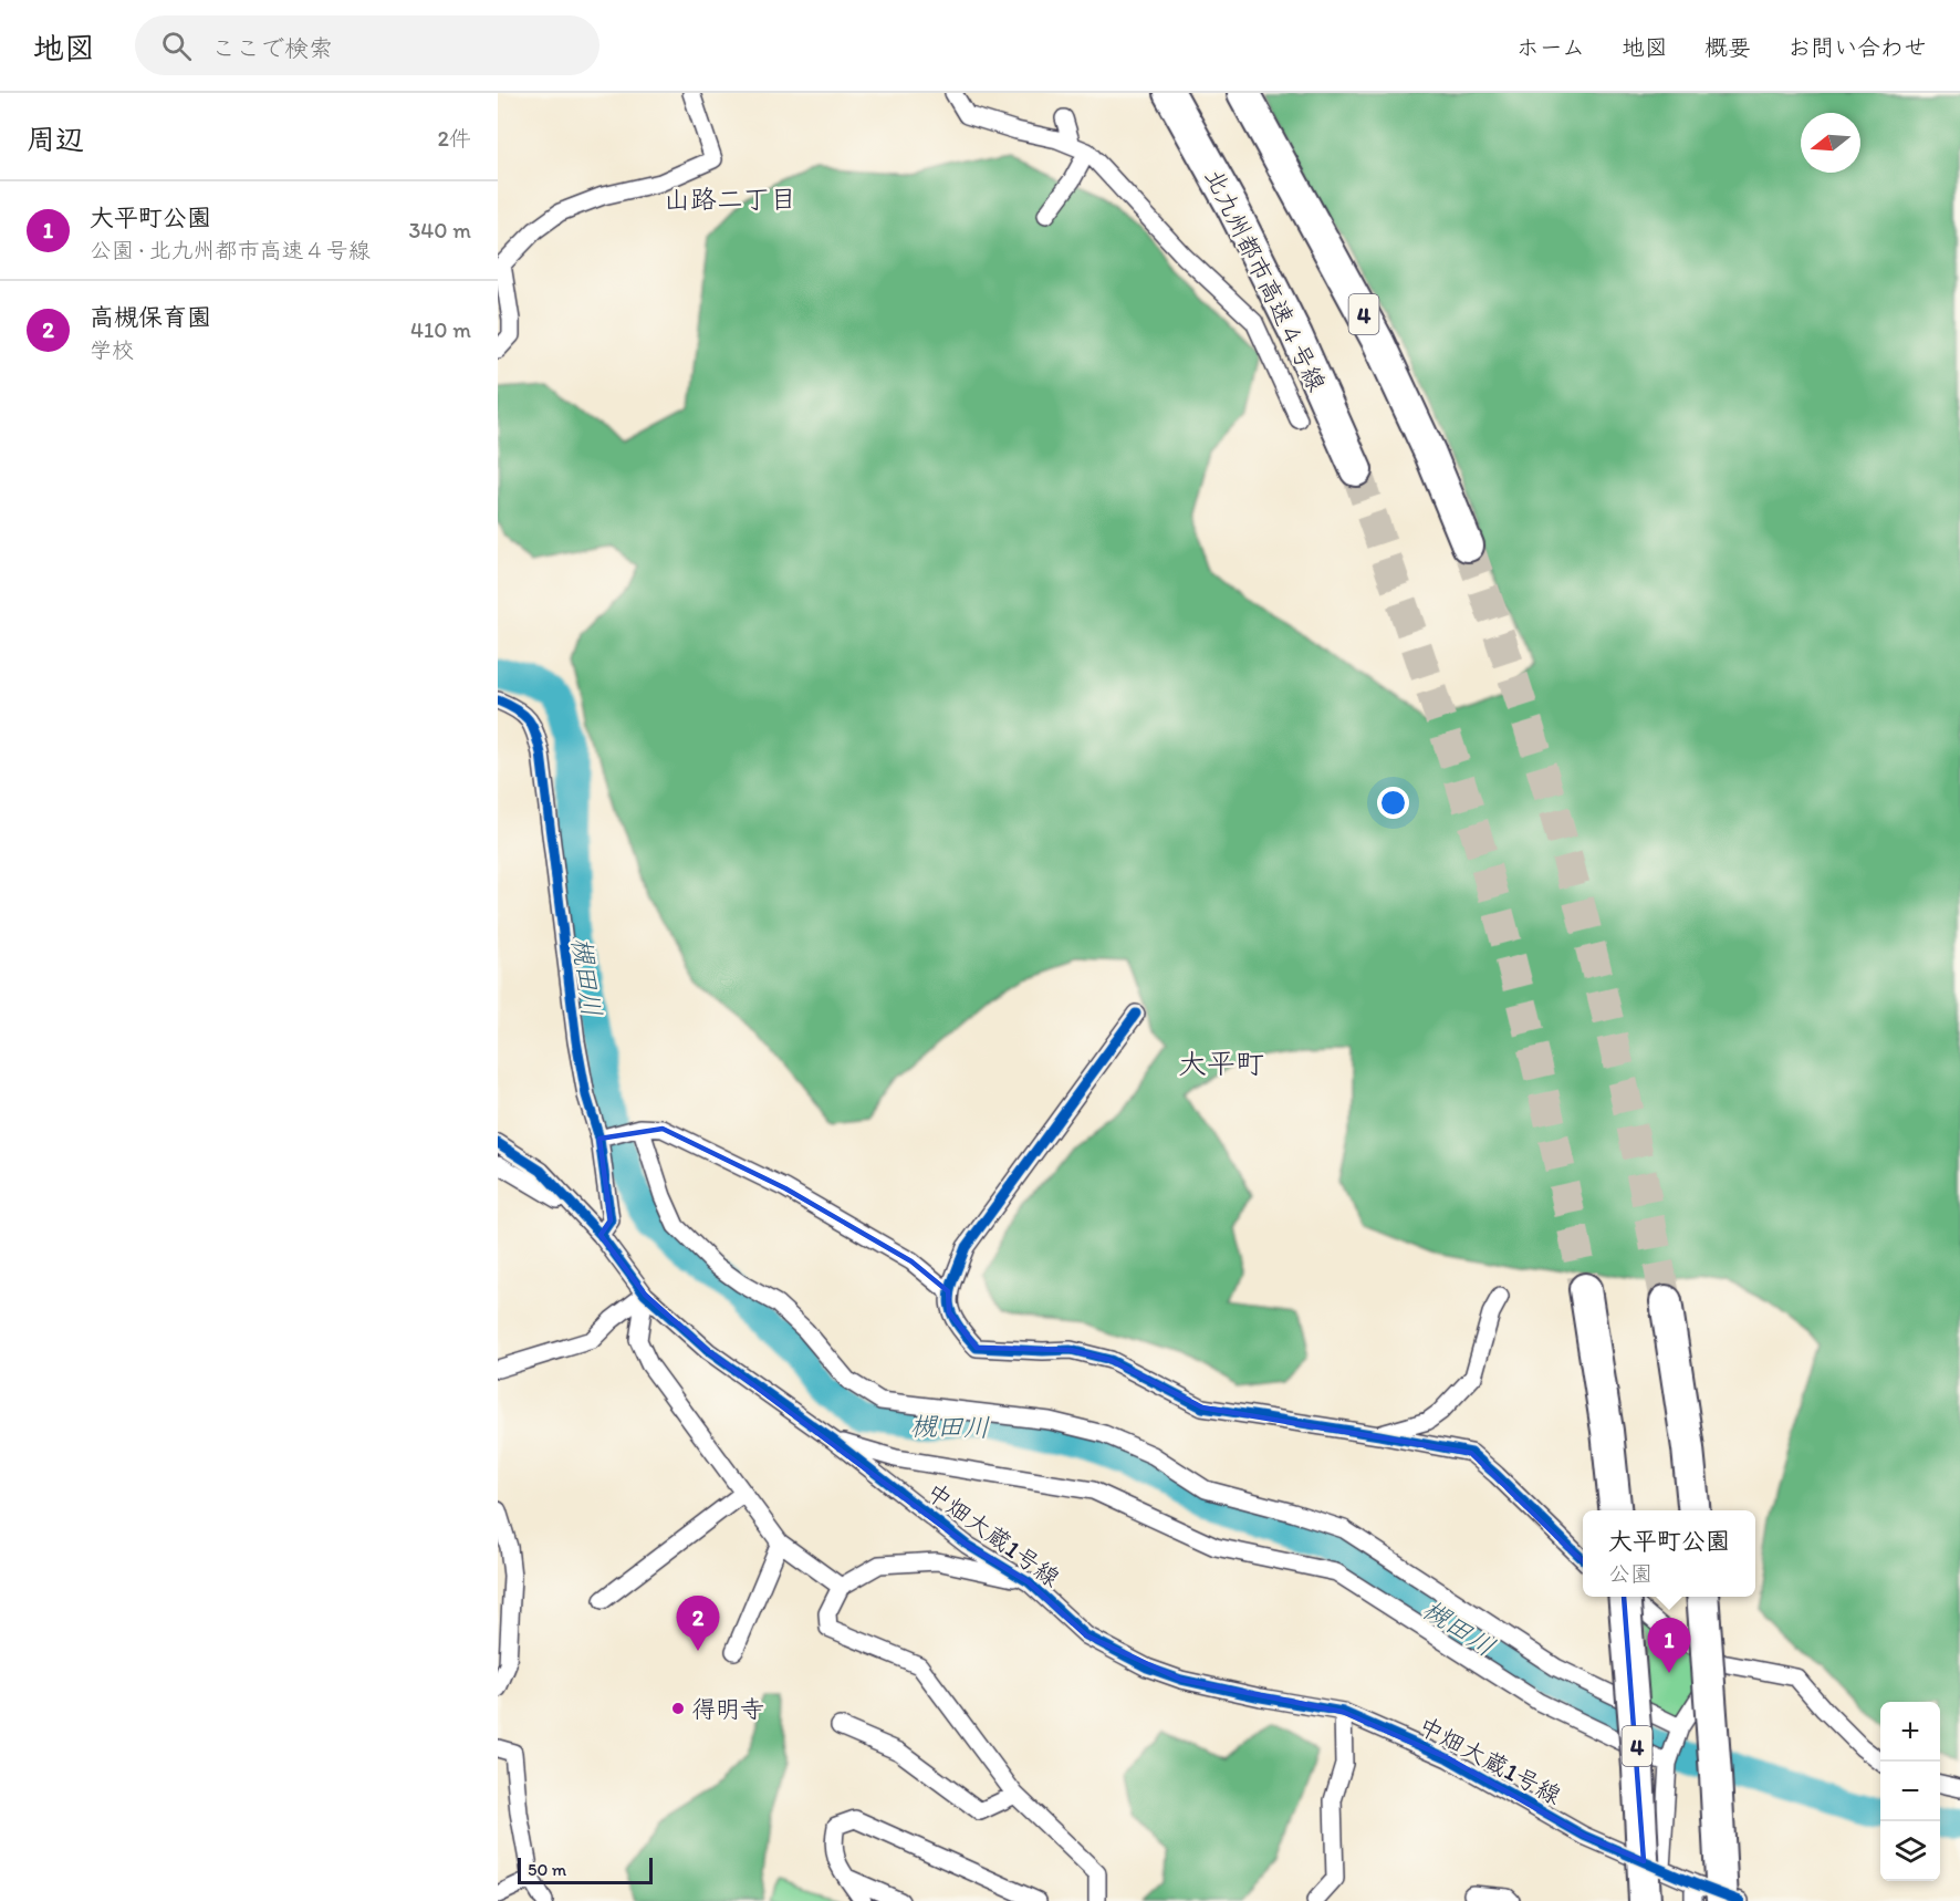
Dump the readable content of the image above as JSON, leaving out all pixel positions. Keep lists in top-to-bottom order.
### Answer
{
  "streets": {
    "highway": ["北九州都市高速４号線", "4"],
    "street": ["中畑大蔵1号線"]
  },
  "districts": ["山路二丁目", "大平町"],
  "water": ["槻田川"],
  "places": ["得明寺"],
  "scale_bar": "50 m",
  "north": "left",
  "page": {
    "header": "地図",
    "search": "ここで検索",
    "nav": [
      "ホーム",
      "地図",
      "概要",
      "お問い合わせ"
    ],
    "heading": ["周辺", "2件"],
    "list": [
      {
        "mark": "1",
        "name": "大平町公園",
        "note": "公園 · 北九州都市高速４号線",
        "value": "340 m"
      },
      {
        "mark": "2",
        "name": "高槻保育園",
        "note": "学校",
        "value": "410 m"
      }
    ],
    "popup": ["大平町公園", "公園"],
    "pins": ["2", "1"],
    "map_buttons": ["+", "−"],
    "scale": "50 m"
  }
}
